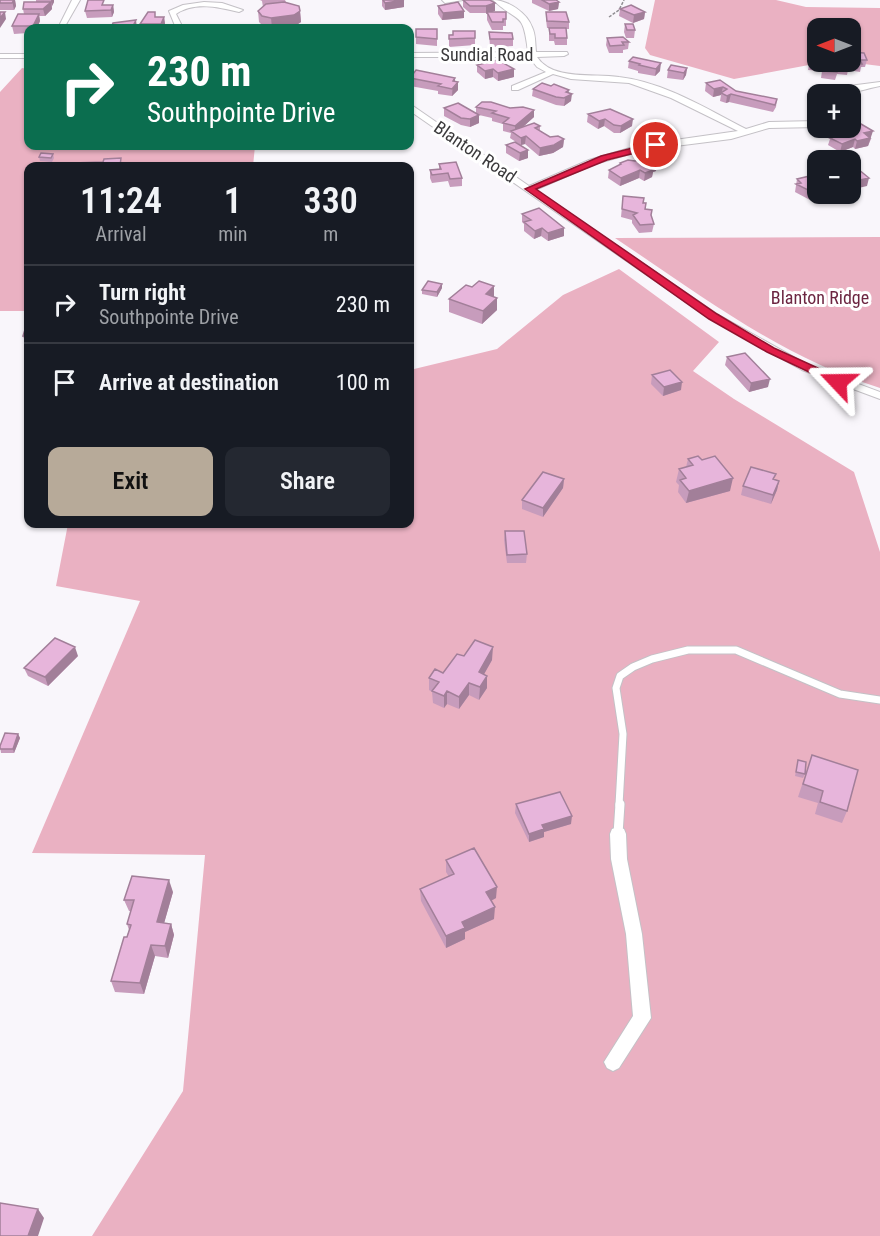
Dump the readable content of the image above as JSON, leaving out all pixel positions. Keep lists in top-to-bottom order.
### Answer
{
  "streets": {
    "street": ["Sundial Road", "Blanton Road"]
  },
  "parks": ["Blanton Ridge"],
  "north": "left",
  "page": {
    "map_buttons": ["+", "−"],
    "turn": ["230 m", "Southpointe Drive"],
    "eta": [
      "11:24",
      "Arrival",
      "1",
      "min",
      "330",
      "m"
    ],
    "list": [
      {
        "name": "Turn right",
        "note": "Southpointe Drive",
        "value": "230 m"
      },
      {
        "name": "Arrive at destination",
        "value": "100 m"
      }
    ],
    "buttons": ["Exit", "Share"]
  }
}
